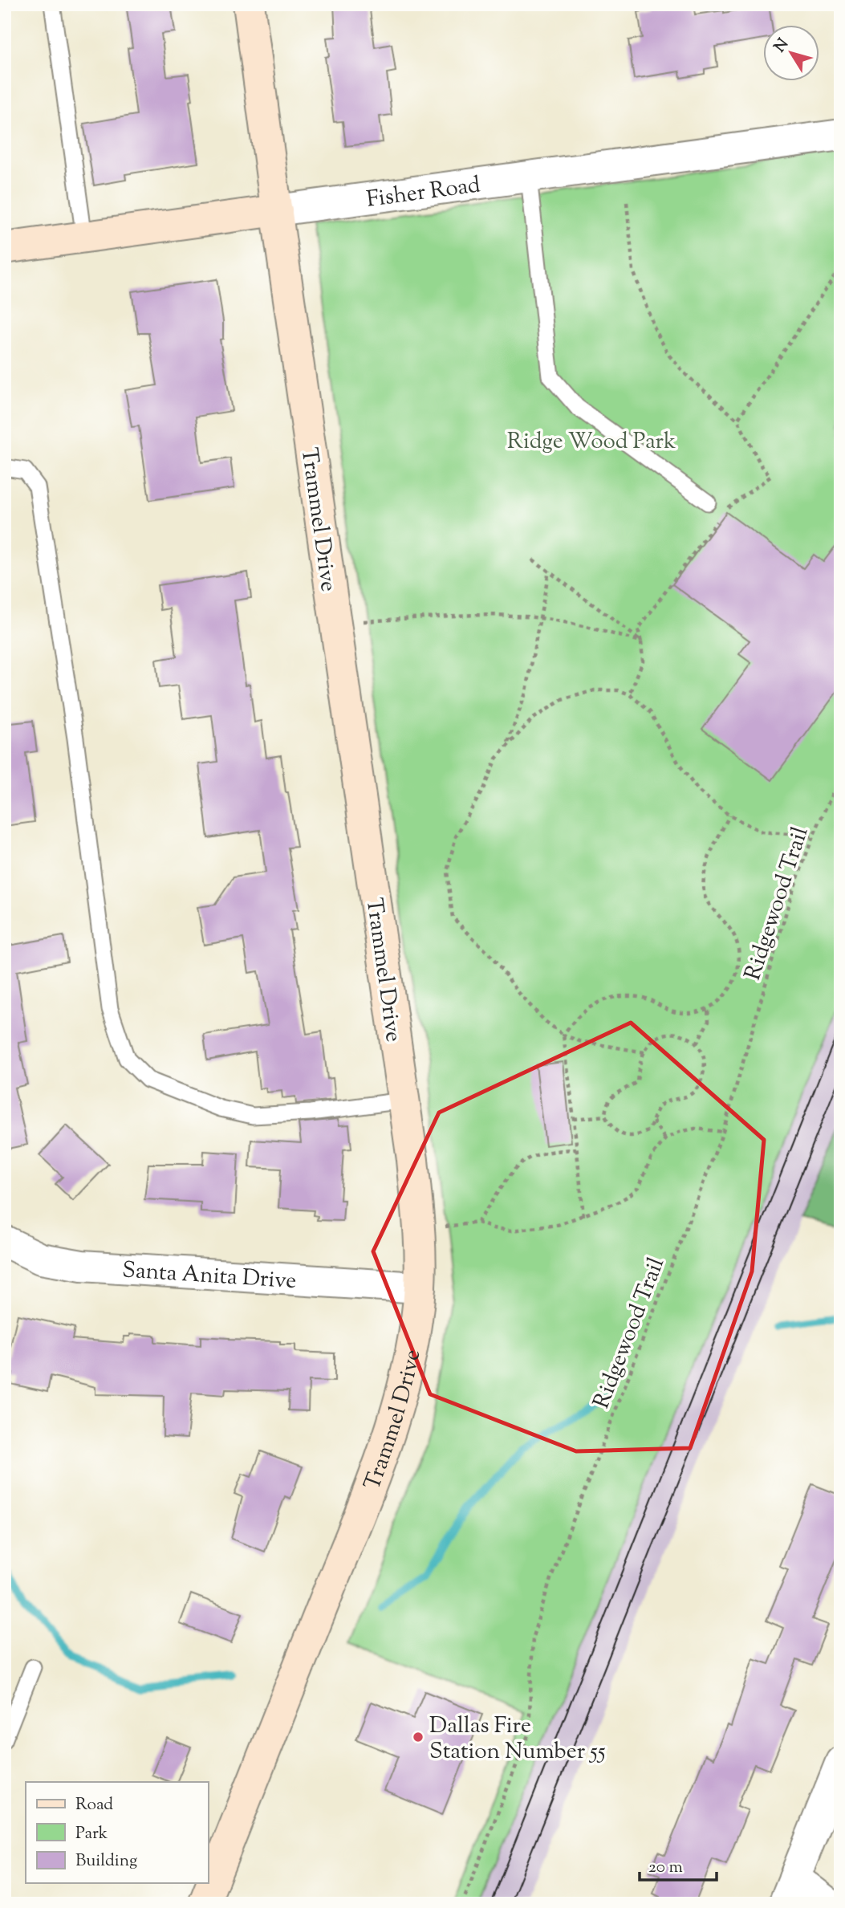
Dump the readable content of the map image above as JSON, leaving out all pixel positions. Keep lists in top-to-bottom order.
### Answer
{
  "streets": {
    "street": ["Fisher Road", "Trammel Drive", "Santa Anita Drive"],
    "path": ["Ridgewood Trail"]
  },
  "crossings": [
    ["Fisher Road", "Trammel Drive"],
    ["Trammel Drive", "Santa Anita Drive"]
  ],
  "parks": ["Ridge Wood Park"],
  "places": ["Dallas Fire Station Number 55"],
  "legend": ["Road", "Park", "Building"],
  "scale_bar": "20 m",
  "north": "top left"
}
